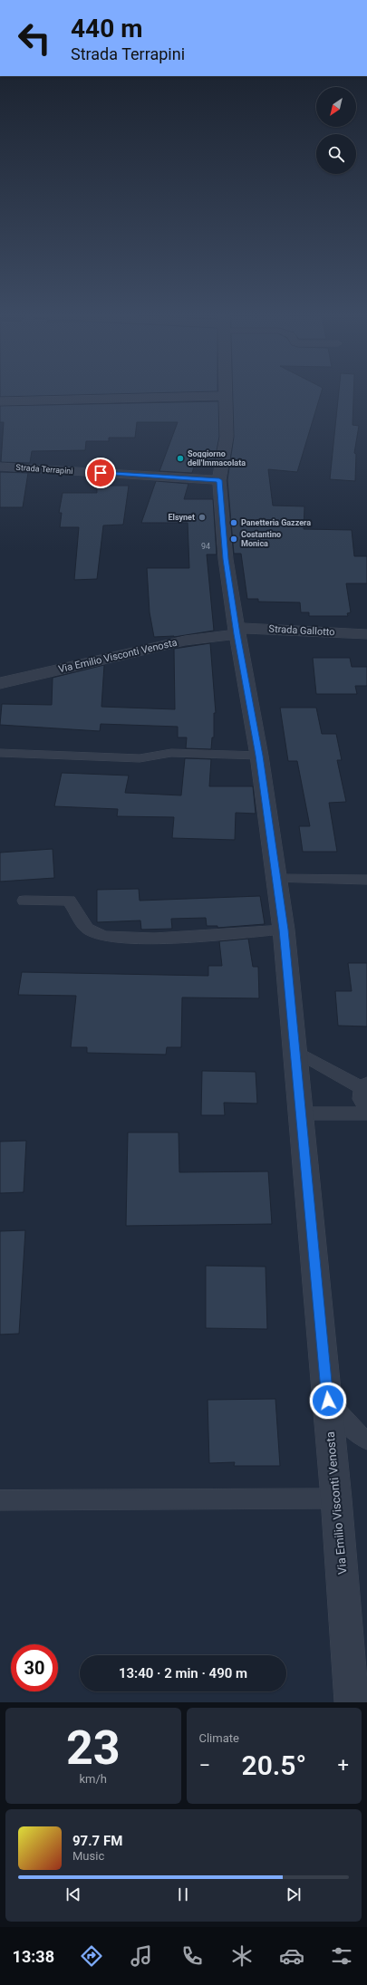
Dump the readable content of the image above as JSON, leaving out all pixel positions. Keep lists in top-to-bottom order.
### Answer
{
  "streets": {
    "street": ["Strada Terrapini", "Strada Gallotto", "Via Emilio Visconti Venosta"]
  },
  "crossings": [
    ["Strada Terrapini", "Via Emilio Visconti Venosta"],
    ["Strada Gallotto", "Via Emilio Visconti Venosta"]
  ],
  "places": [
    "Soggiorno dell'Immacolata",
    "Elsynet",
    "Panetteria Gazzera",
    "Costantino Monica"
  ],
  "house_numbers": ["94"],
  "north": "bottom left",
  "page": {
    "turn": ["440 m", "Strada Terrapini"],
    "limit": "30",
    "trip": "13:40 · 2 min · 490 m",
    "tile": [
      ["23", "km/h"],
      "Climate"
    ],
    "heat": ["−", "20.5°", "+"],
    "song": ["97.7 FM", "Music"],
    "tabs": "13:38"
  }
}
